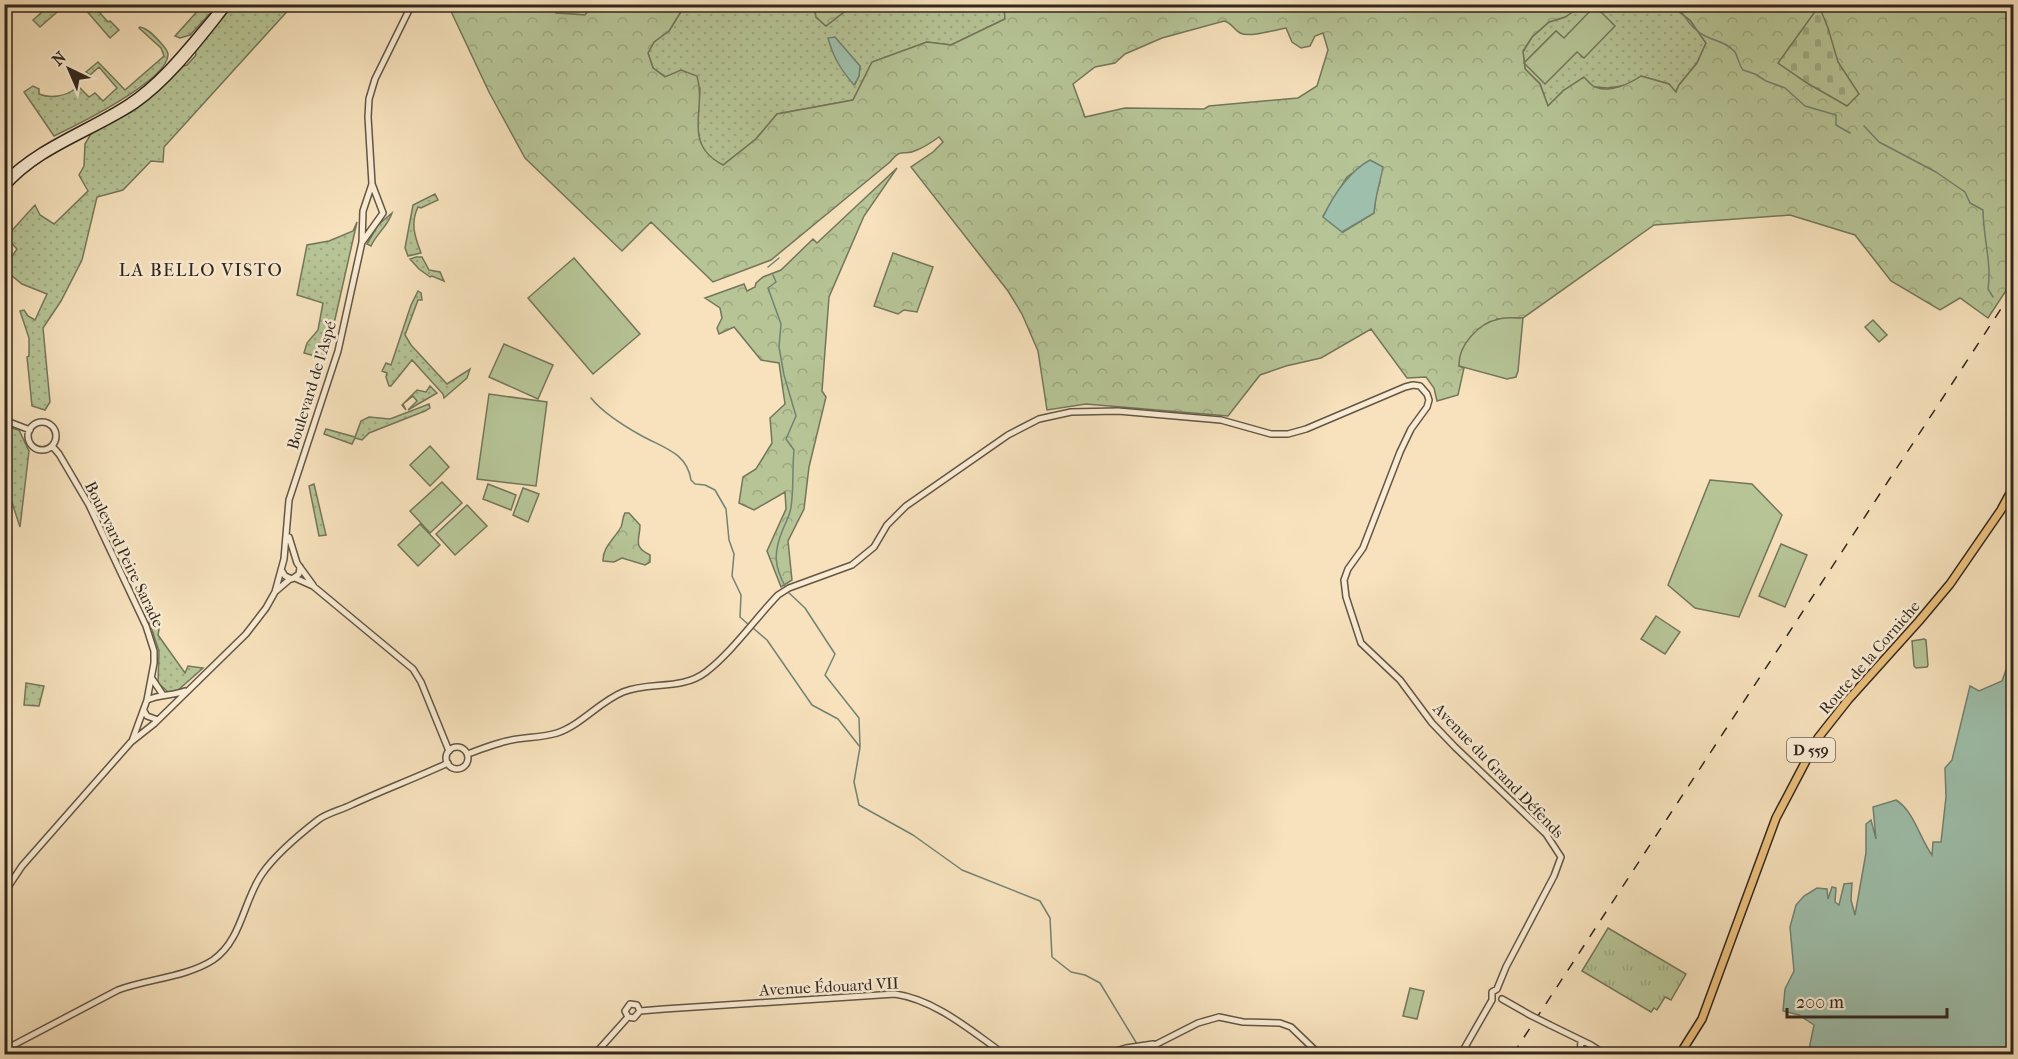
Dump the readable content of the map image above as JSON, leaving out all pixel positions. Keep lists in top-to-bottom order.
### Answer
{
  "streets": {
    "main road": ["Route de la Corniche", "D 559"],
    "street": [
      "Boulevard de l'Aspé",
      "Boulevard Peire Sarade",
      "Avenue du Grand Défends",
      "Avenue Édouard VII"
    ]
  },
  "crossings": [
    ["Boulevard de l'Aspé", "Boulevard Peire Sarade"]
  ],
  "districts": ["LA BELLO VISTO"],
  "scale_bar": "200 m",
  "north": "top left"
}
